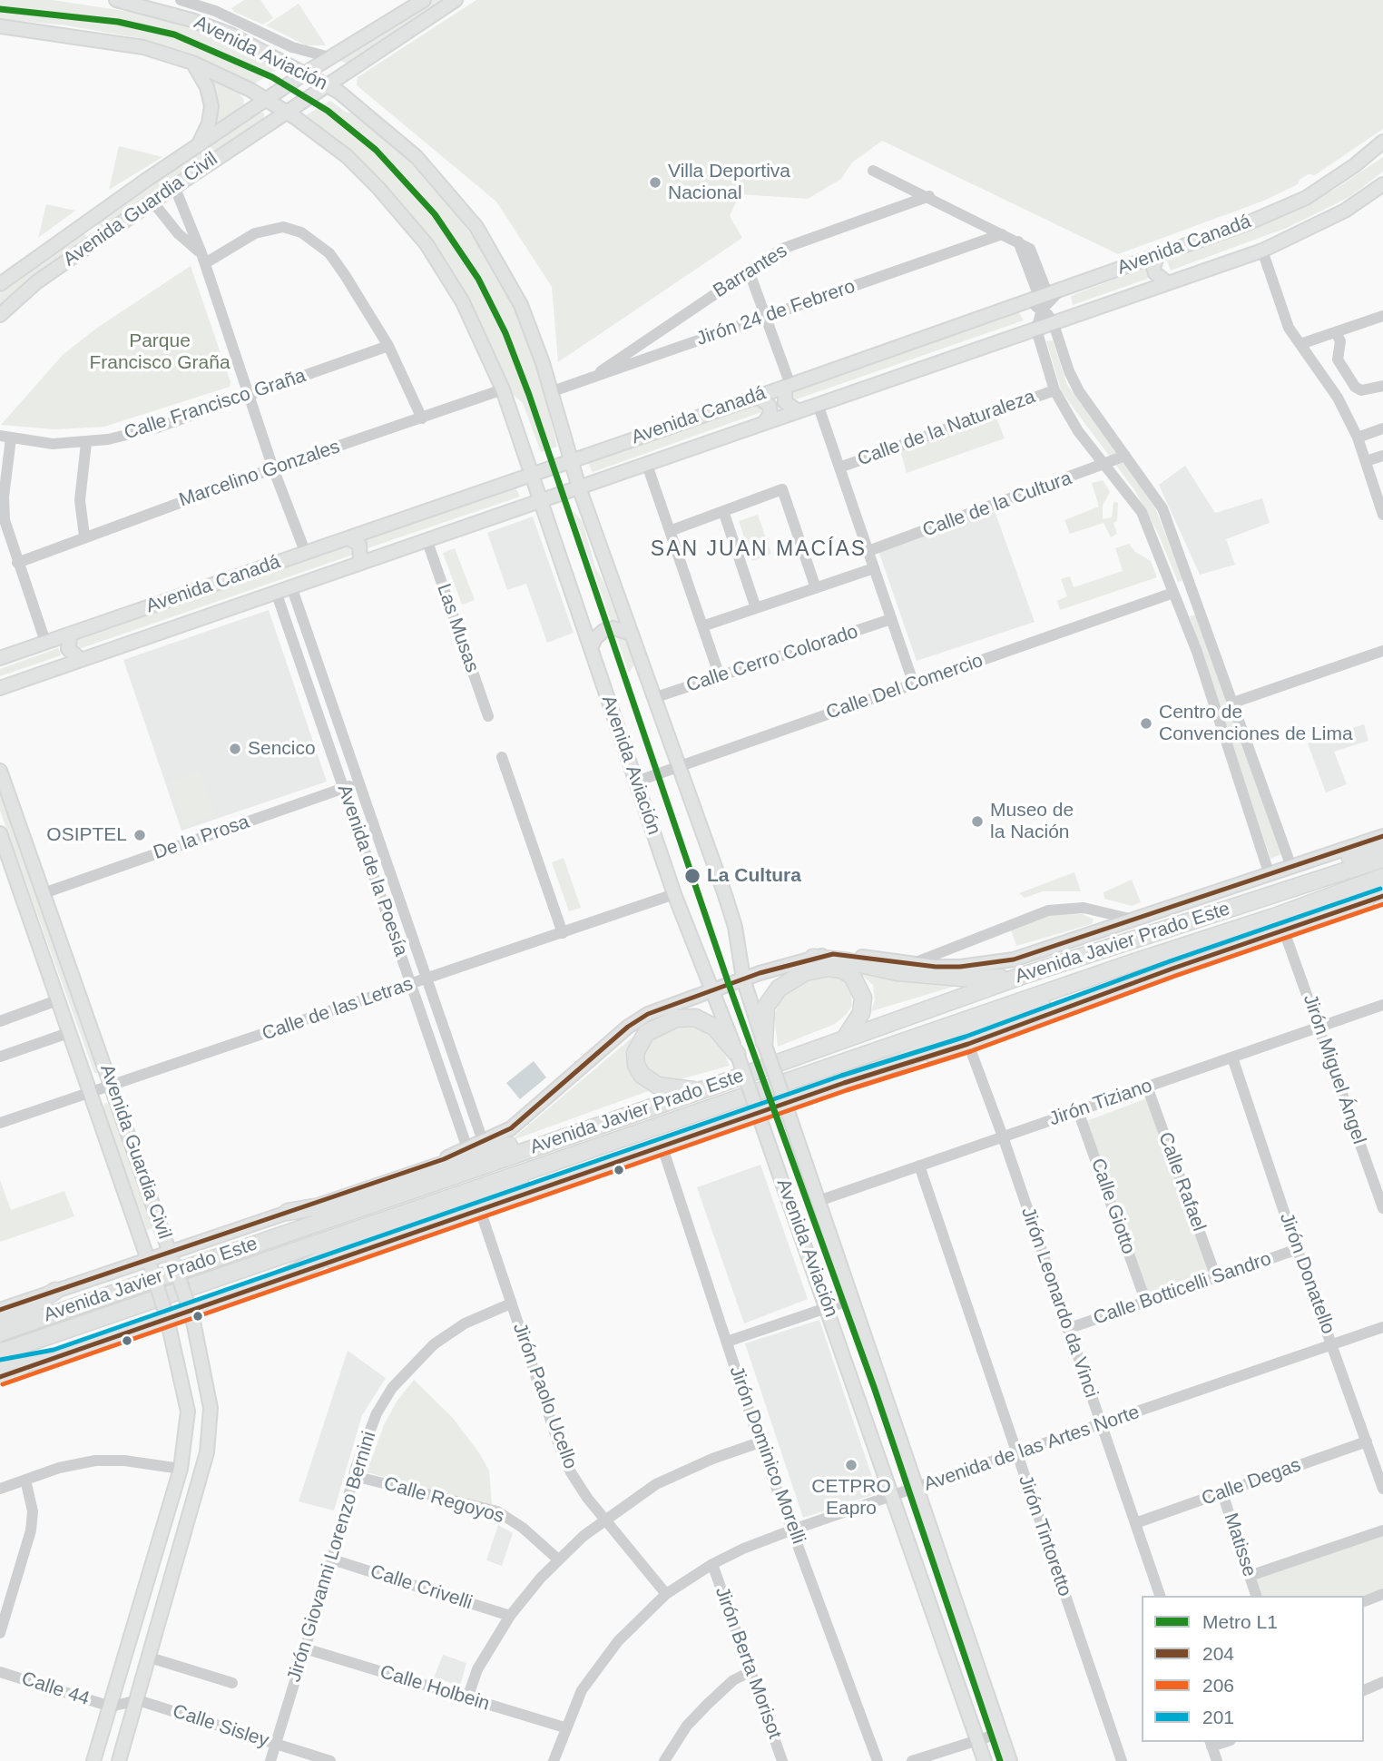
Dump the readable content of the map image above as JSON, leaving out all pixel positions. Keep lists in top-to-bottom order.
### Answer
{
  "streets": {
    "highway": ["Avenida Javier Prado Este"],
    "main road": ["Avenida Aviación", "Avenida Guardia Civil", "Avenida Canadá"],
    "street": [
      "Barrantes",
      "Jirón 24 de Febrero",
      "Calle Francisco Graña",
      "Calle de la Naturaleza",
      "Marcelino Gonzales",
      "Calle de la Cultura",
      "Las Musas",
      "Calle Cerro Colorado",
      "Calle Del Comercio",
      "De la Prosa",
      "Avenida de la Poesía",
      "Calle de las Letras",
      "Jirón Miguel Ángel",
      "Jirón Tiziano",
      "Calle Rafael",
      "Calle Giotto",
      "Jirón Donatello",
      "Calle Botticelli Sandro",
      "Jirón Leonardo da Vinci",
      "Jirón Paolo Ucello",
      "Avenida de las Artes Norte",
      "Jirón Dominico Morelli",
      "Calle Degas",
      "Calle Regoyos",
      "Jirón Tintoretto",
      "Matisse",
      "Jirón Giovanni Lorenzo Bernini",
      "Calle Crivelli",
      "Jirón Berta Morisot",
      "Calle Holbein",
      "Calle 44",
      "Calle Sisley"
    ]
  },
  "crossings": [
    ["Avenida Aviación", "Avenida Guardia Civil"],
    ["Avenida Aviación", "Avenida Canadá"],
    ["Avenida Aviación", "Jirón 24 de Febrero"],
    ["Avenida Aviación", "Marcelino Gonzales"],
    ["Avenida Aviación", "Calle Cerro Colorado"],
    ["Avenida Aviación", "Calle Del Comercio"],
    ["Avenida Aviación", "Avenida Javier Prado Este"],
    ["Avenida Aviación", "Calle de las Letras"],
    ["Avenida Aviación", "Jirón Tiziano"],
    ["Avenida Aviación", "Avenida de las Artes Norte"],
    ["Avenida Guardia Civil", "De la Prosa"],
    ["Avenida Guardia Civil", "Avenida Javier Prado Este"],
    ["Avenida Guardia Civil", "Calle de las Letras"],
    ["Avenida Guardia Civil", "Calle 44"],
    ["Avenida Guardia Civil", "Calle Sisley"],
    ["Avenida Canadá", "Las Musas"],
    ["Avenida Canadá", "Avenida de la Poesía"],
    ["Barrantes", "Jirón 24 de Febrero"],
    ["De la Prosa", "Avenida de la Poesía"],
    ["Avenida de la Poesía", "Avenida Javier Prado Este"],
    ["Avenida de la Poesía", "Calle de las Letras"],
    ["Avenida Javier Prado Este", "Jirón Miguel Ángel"],
    ["Avenida Javier Prado Este", "Jirón Leonardo da Vinci"],
    ["Avenida Javier Prado Este", "Jirón Paolo Ucello"],
    ["Avenida Javier Prado Este", "Jirón Dominico Morelli"],
    ["Jirón Miguel Ángel", "Jirón Tiziano"],
    ["Jirón Tiziano", "Calle Rafael"],
    ["Jirón Tiziano", "Calle Giotto"],
    ["Jirón Tiziano", "Jirón Donatello"],
    ["Jirón Tiziano", "Jirón Leonardo da Vinci"],
    ["Jirón Tiziano", "Jirón Tintoretto"],
    ["Calle Rafael", "Calle Botticelli Sandro"],
    ["Calle Giotto", "Calle Botticelli Sandro"],
    ["Jirón Donatello", "Calle Botticelli Sandro"],
    ["Jirón Donatello", "Avenida de las Artes Norte"],
    ["Jirón Donatello", "Calle Degas"],
    ["Calle Botticelli Sandro", "Jirón Leonardo da Vinci"],
    ["Jirón Leonardo da Vinci", "Avenida de las Artes Norte"],
    ["Jirón Leonardo da Vinci", "Calle Degas"],
    ["Jirón Paolo Ucello", "Avenida de las Artes Norte"],
    ["Jirón Paolo Ucello", "Jirón Giovanni Lorenzo Bernini"],
    ["Avenida de las Artes Norte", "Jirón Dominico Morelli"],
    ["Avenida de las Artes Norte", "Jirón Tintoretto"],
    ["Avenida de las Artes Norte", "Jirón Berta Morisot"],
    ["Avenida de las Artes Norte", "Calle Holbein"],
    ["Calle Degas", "Matisse"],
    ["Calle Regoyos", "Jirón Giovanni Lorenzo Bernini"],
    ["Jirón Giovanni Lorenzo Bernini", "Calle Crivelli"],
    ["Jirón Giovanni Lorenzo Bernini", "Calle Holbein"],
    ["Jirón Giovanni Lorenzo Bernini", "Calle Sisley"],
    ["Calle 44", "Calle Sisley"]
  ],
  "districts": ["SAN JUAN MACÍAS"],
  "parks": ["Parque Francisco Graña"],
  "places": [
    "Villa Deportiva Nacional",
    "Centro de Convenciones de Lima",
    "Sencico",
    "Museo de la Nación",
    "OSIPTEL",
    "La Cultura",
    "CETPRO Eapro"
  ],
  "lines": [
    "metro line L1",
    "transit line 204",
    "transit line 201",
    "transit line 206"
  ],
  "legend": [
    "Metro L1",
    "204",
    "206",
    "201"
  ]
}
